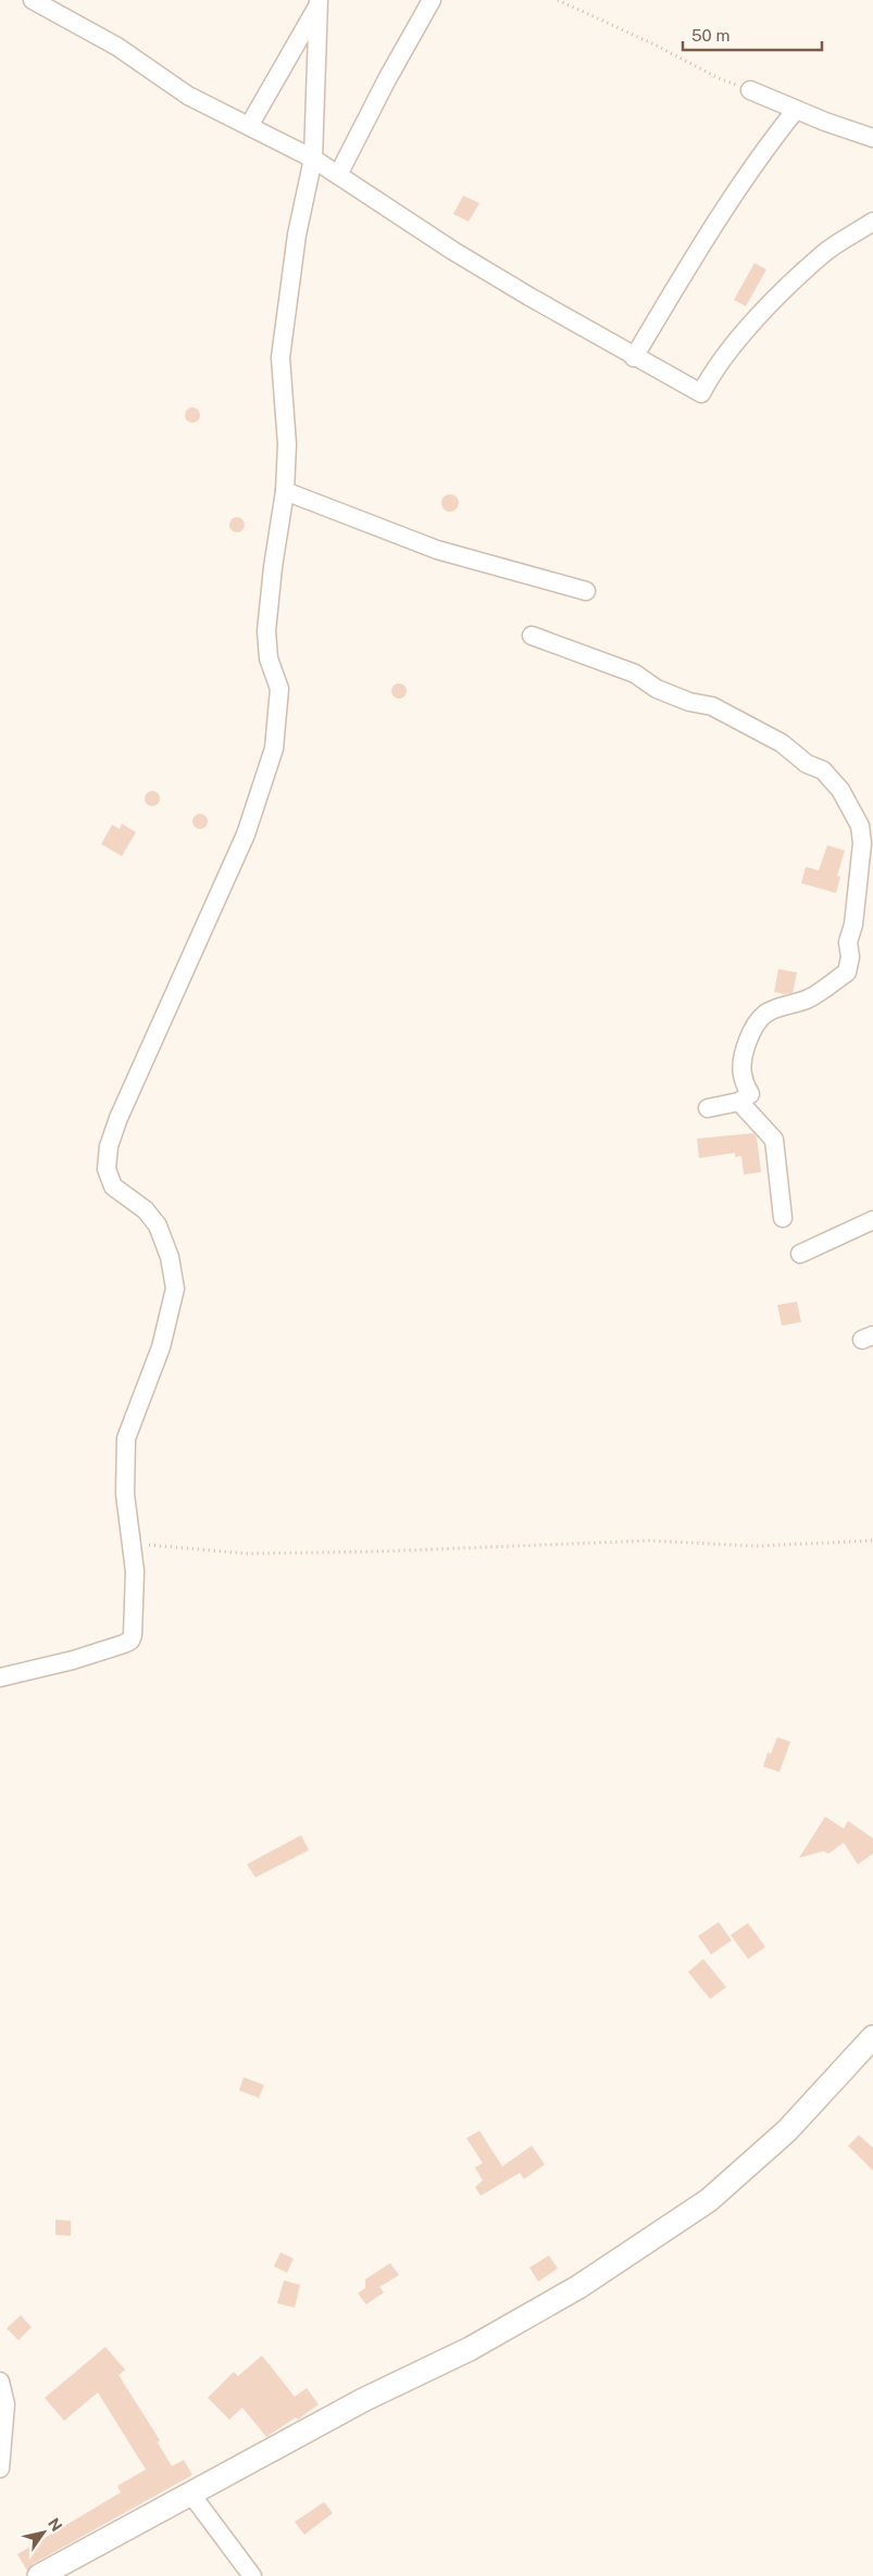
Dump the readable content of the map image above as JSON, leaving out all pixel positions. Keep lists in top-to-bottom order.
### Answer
{
  "scale_bar": "50 m",
  "north": "top right"
}
